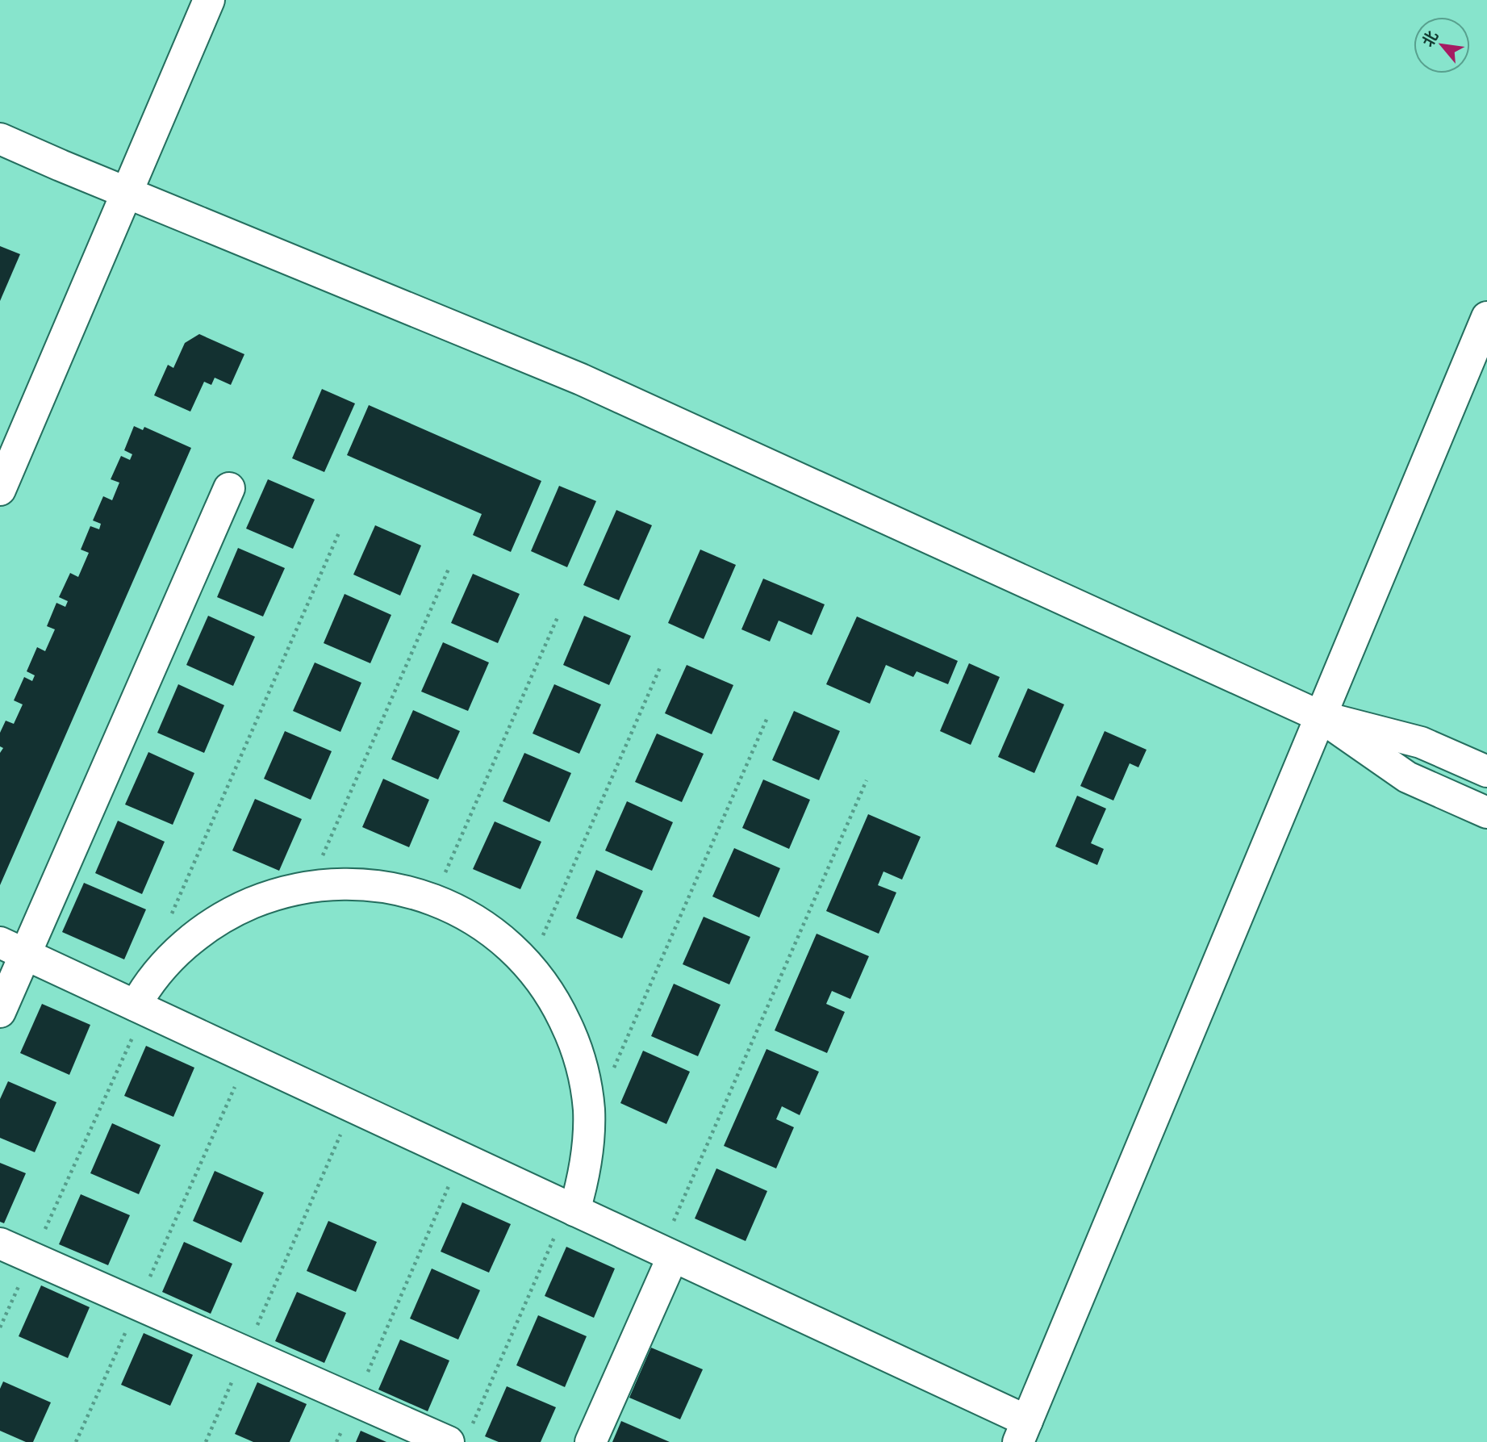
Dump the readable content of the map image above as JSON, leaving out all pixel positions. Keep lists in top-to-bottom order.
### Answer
{
  "north": "top left"
}
